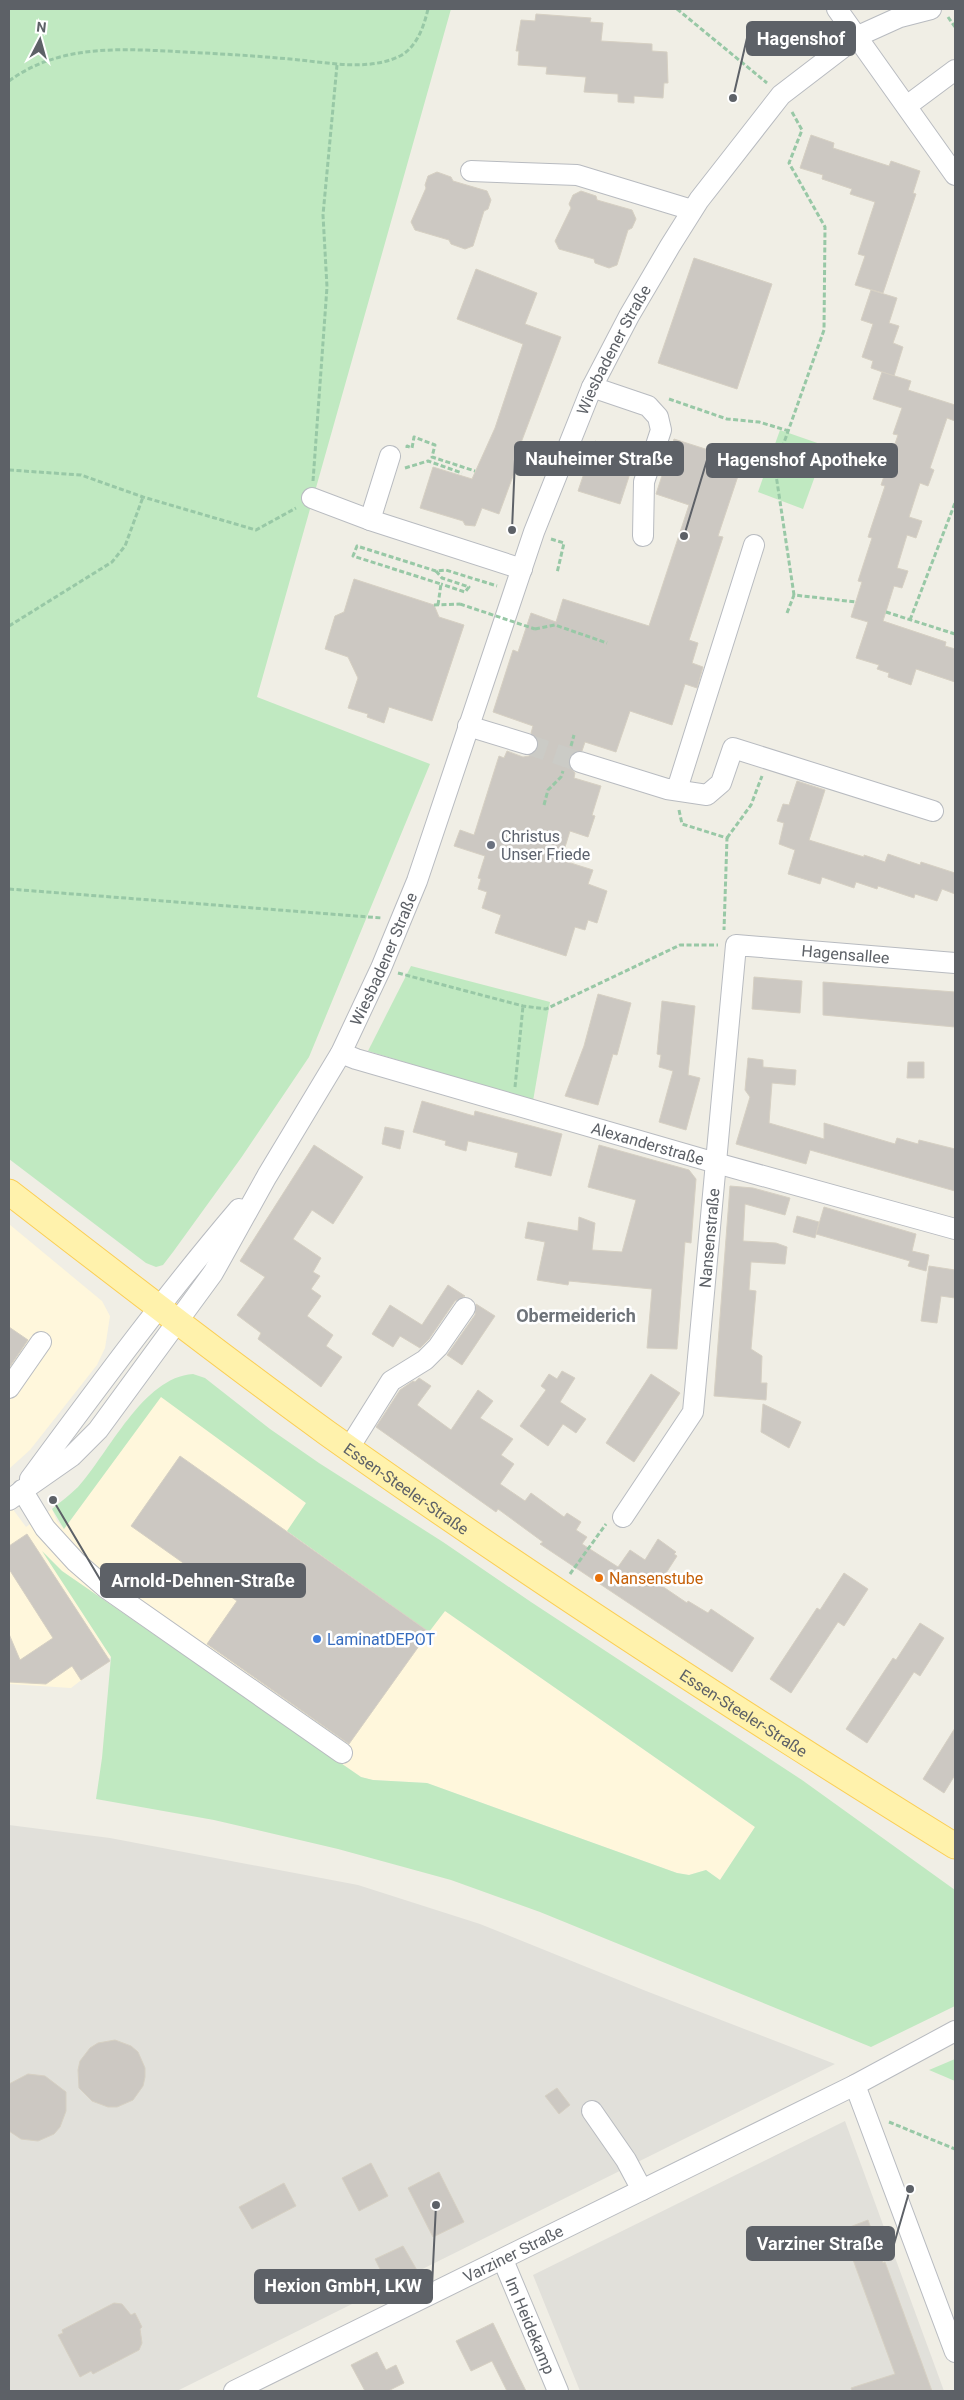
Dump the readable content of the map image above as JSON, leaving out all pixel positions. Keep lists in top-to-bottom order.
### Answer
{
  "streets": {
    "main road": ["Essen-Steeler-Straße"],
    "street": [
      "Wiesbadener Straße",
      "Hagensallee",
      "Alexanderstraße",
      "Nansenstraße",
      "Varziner Straße",
      "Im Heidekamp"
    ]
  },
  "crossings": [
    ["Wiesbadener Straße", "Alexanderstraße"],
    ["Wiesbadener Straße", "Essen-Steeler-Straße"],
    ["Hagensallee", "Nansenstraße"],
    ["Alexanderstraße", "Nansenstraße"],
    ["Varziner Straße", "Im Heidekamp"]
  ],
  "districts": ["Obermeiderich"],
  "places": [
    "Hagenshof",
    "Nauheimer Straße",
    "Hagenshof Apotheke",
    "Christus Unser Friede",
    "Arnold-Dehnen-Straße",
    "Nansenstube",
    "LaminatDEPOT",
    "Varziner Straße",
    "Hexion GmbH, LKW"
  ],
  "north": "top"
}
